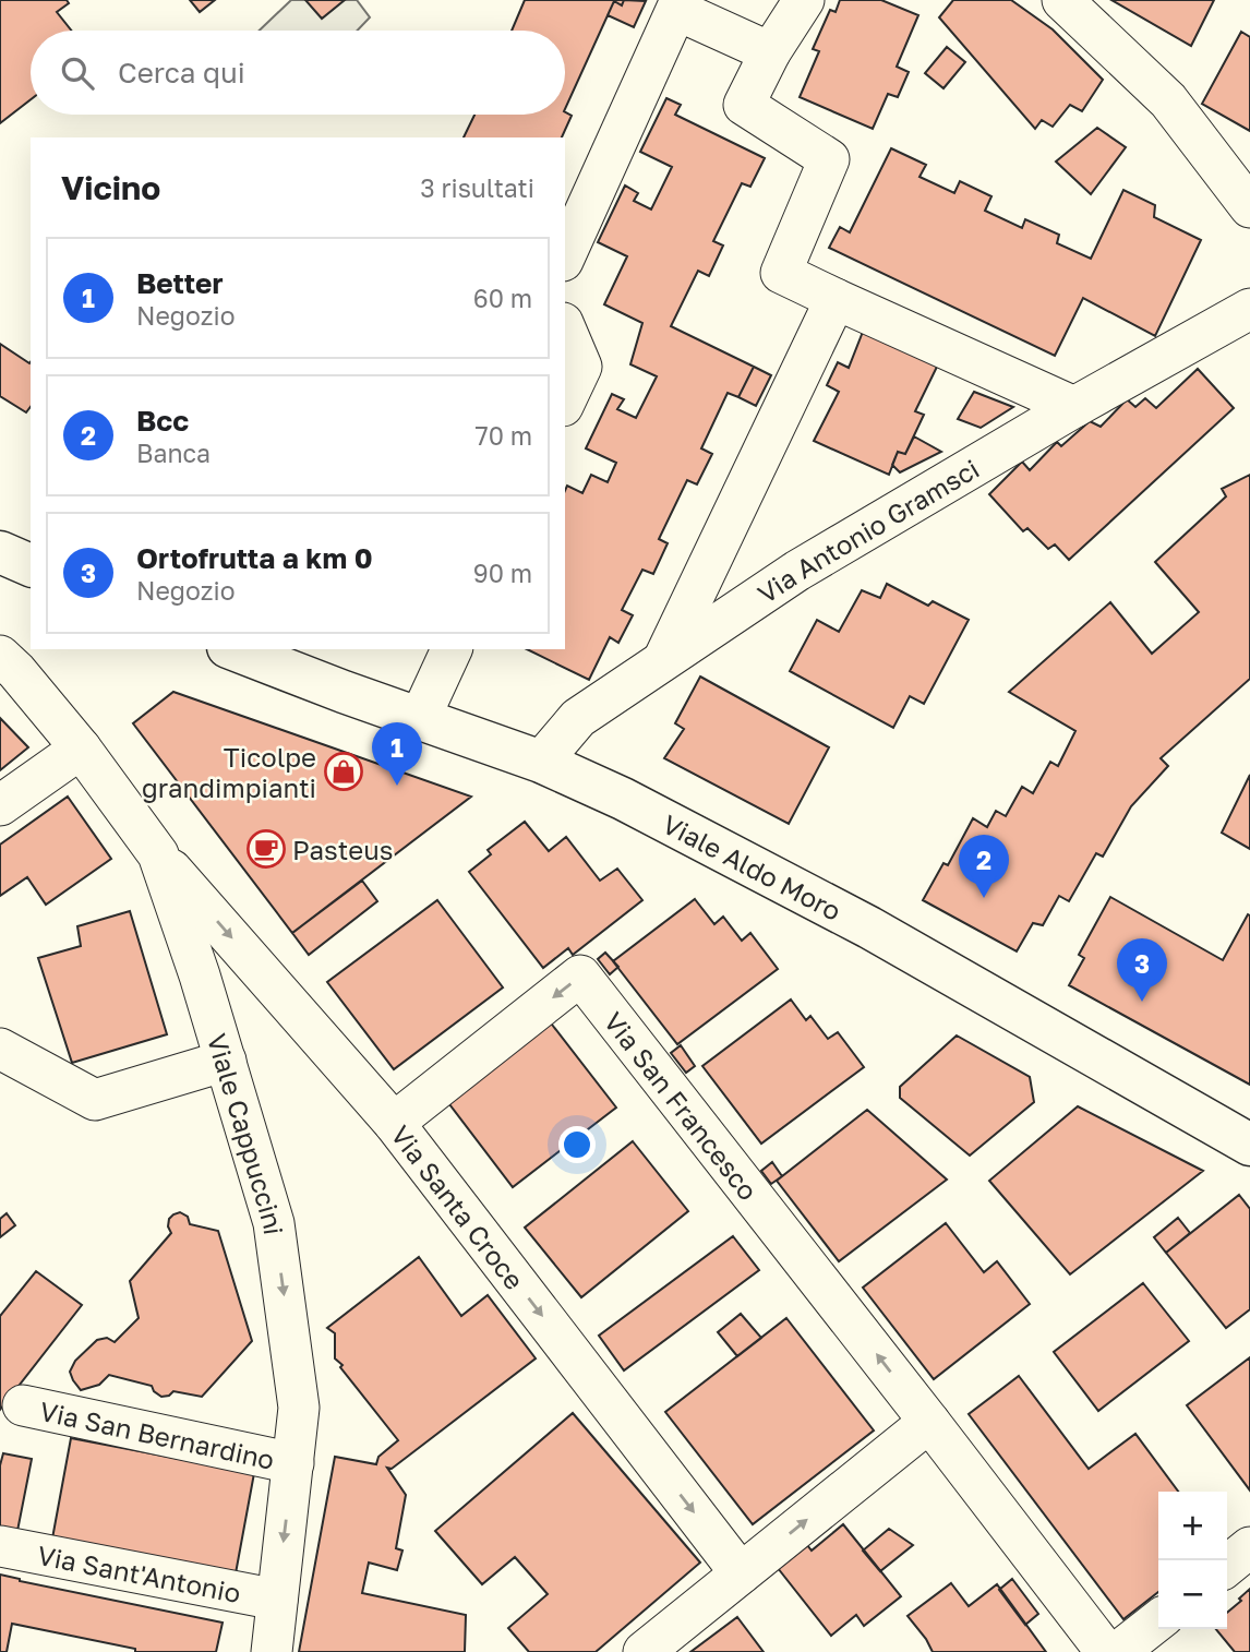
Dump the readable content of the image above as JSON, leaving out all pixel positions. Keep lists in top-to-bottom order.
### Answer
{
  "streets": {
    "main road": ["Viale Aldo Moro"],
    "street": [
      "Via Antonio Gramsci",
      "Via San Francesco",
      "Viale Cappuccini",
      "Via Santa Croce",
      "Via San Bernardino",
      "Via Sant'Antonio"
    ]
  },
  "crossings": [
    ["Via Antonio Gramsci", "Viale Aldo Moro"],
    ["Via San Francesco", "Via Santa Croce"],
    ["Viale Cappuccini", "Via Santa Croce"],
    ["Viale Cappuccini", "Via San Bernardino"],
    ["Viale Cappuccini", "Via Sant'Antonio"]
  ],
  "one_way": ["Viale Cappuccini", "Via Santa Croce"],
  "places": {
    "shop": ["Ticolpe grandimpianti"],
    "cafe": ["Pasteus"]
  },
  "page": {
    "search": "Cerca qui",
    "heading": ["Vicino", "3 risultati"],
    "list": [
      {
        "mark": "1",
        "name": "Better",
        "note": "Negozio",
        "value": "60 m"
      },
      {
        "mark": "2",
        "name": "Bcc",
        "note": "Banca",
        "value": "70 m"
      },
      {
        "mark": "3",
        "name": "Ortofrutta a km 0",
        "note": "Negozio",
        "value": "90 m"
      }
    ],
    "pins": ["1", "2", "3"],
    "map_buttons": ["+", "−"]
  }
}
